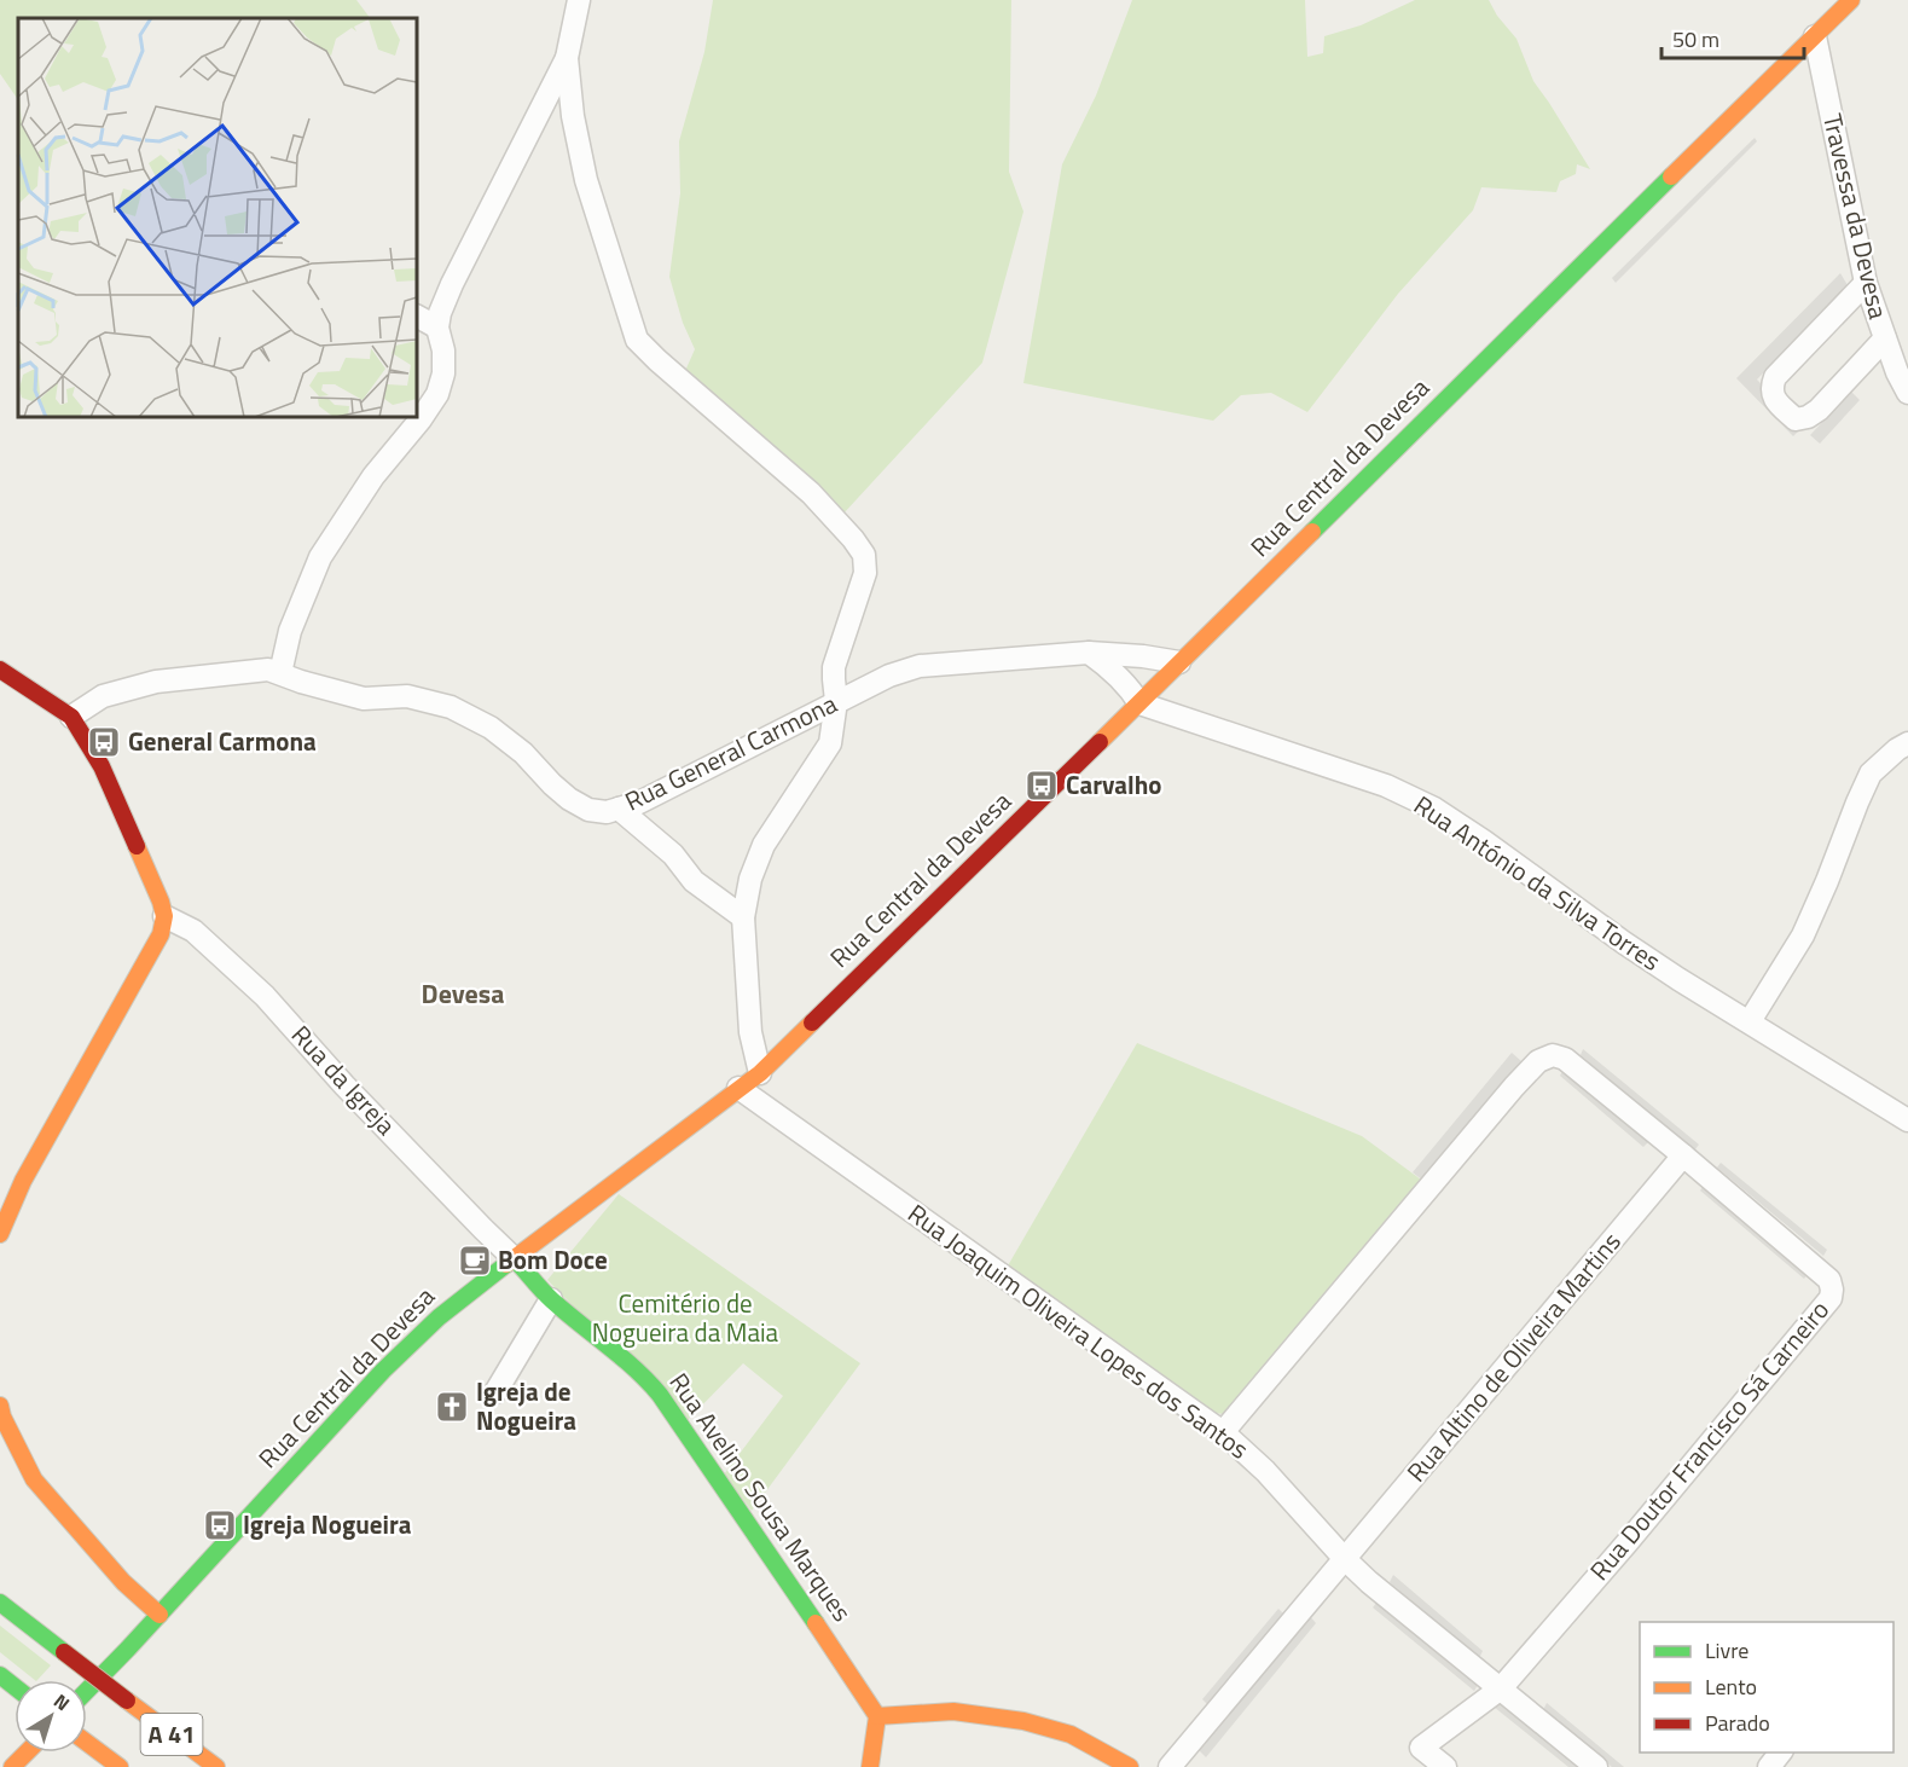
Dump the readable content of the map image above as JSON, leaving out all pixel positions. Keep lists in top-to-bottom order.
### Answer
{
  "streets": {
    "main road": ["Rua Central da Devesa", "Rua Avelino Sousa Marques", "A 41"],
    "street": [
      "Travessa da Devesa",
      "Rua General Carmona",
      "Rua António da Silva Torres",
      "Rua da Igreja",
      "Rua Joaquim Oliveira Lopes dos Santos",
      "Rua Altino de Oliveira Martins",
      "Rua Doutor Francisco Sá Carneiro"
    ]
  },
  "crossings": [
    ["Travessa da Devesa", "Rua Central da Devesa"],
    ["Rua Central da Devesa", "Rua General Carmona"],
    ["Rua Central da Devesa", "Rua António da Silva Torres"],
    ["Rua Central da Devesa", "Rua da Igreja"],
    ["Rua Central da Devesa", "Rua Joaquim Oliveira Lopes dos Santos"],
    ["Rua Central da Devesa", "Rua Avelino Sousa Marques"],
    ["Rua da Igreja", "Rua Avelino Sousa Marques"],
    ["Rua Joaquim Oliveira Lopes dos Santos", "Rua Altino de Oliveira Martins"],
    ["Rua Joaquim Oliveira Lopes dos Santos", "Rua Doutor Francisco Sá Carneiro"],
    ["Rua Altino de Oliveira Martins", "Rua Doutor Francisco Sá Carneiro"]
  ],
  "districts": ["Devesa"],
  "parks": ["Cemitério de Nogueira da Maia"],
  "places": {
    "bus stop": ["General Carmona", "Carvalho", "Igreja Nogueira"],
    "cafe": ["Bom Doce"],
    "church": ["Igreja de Nogueira"]
  },
  "legend": ["Livre", "Lento", "Parado"],
  "scale_bar": "50 m",
  "north": "top right"
}
